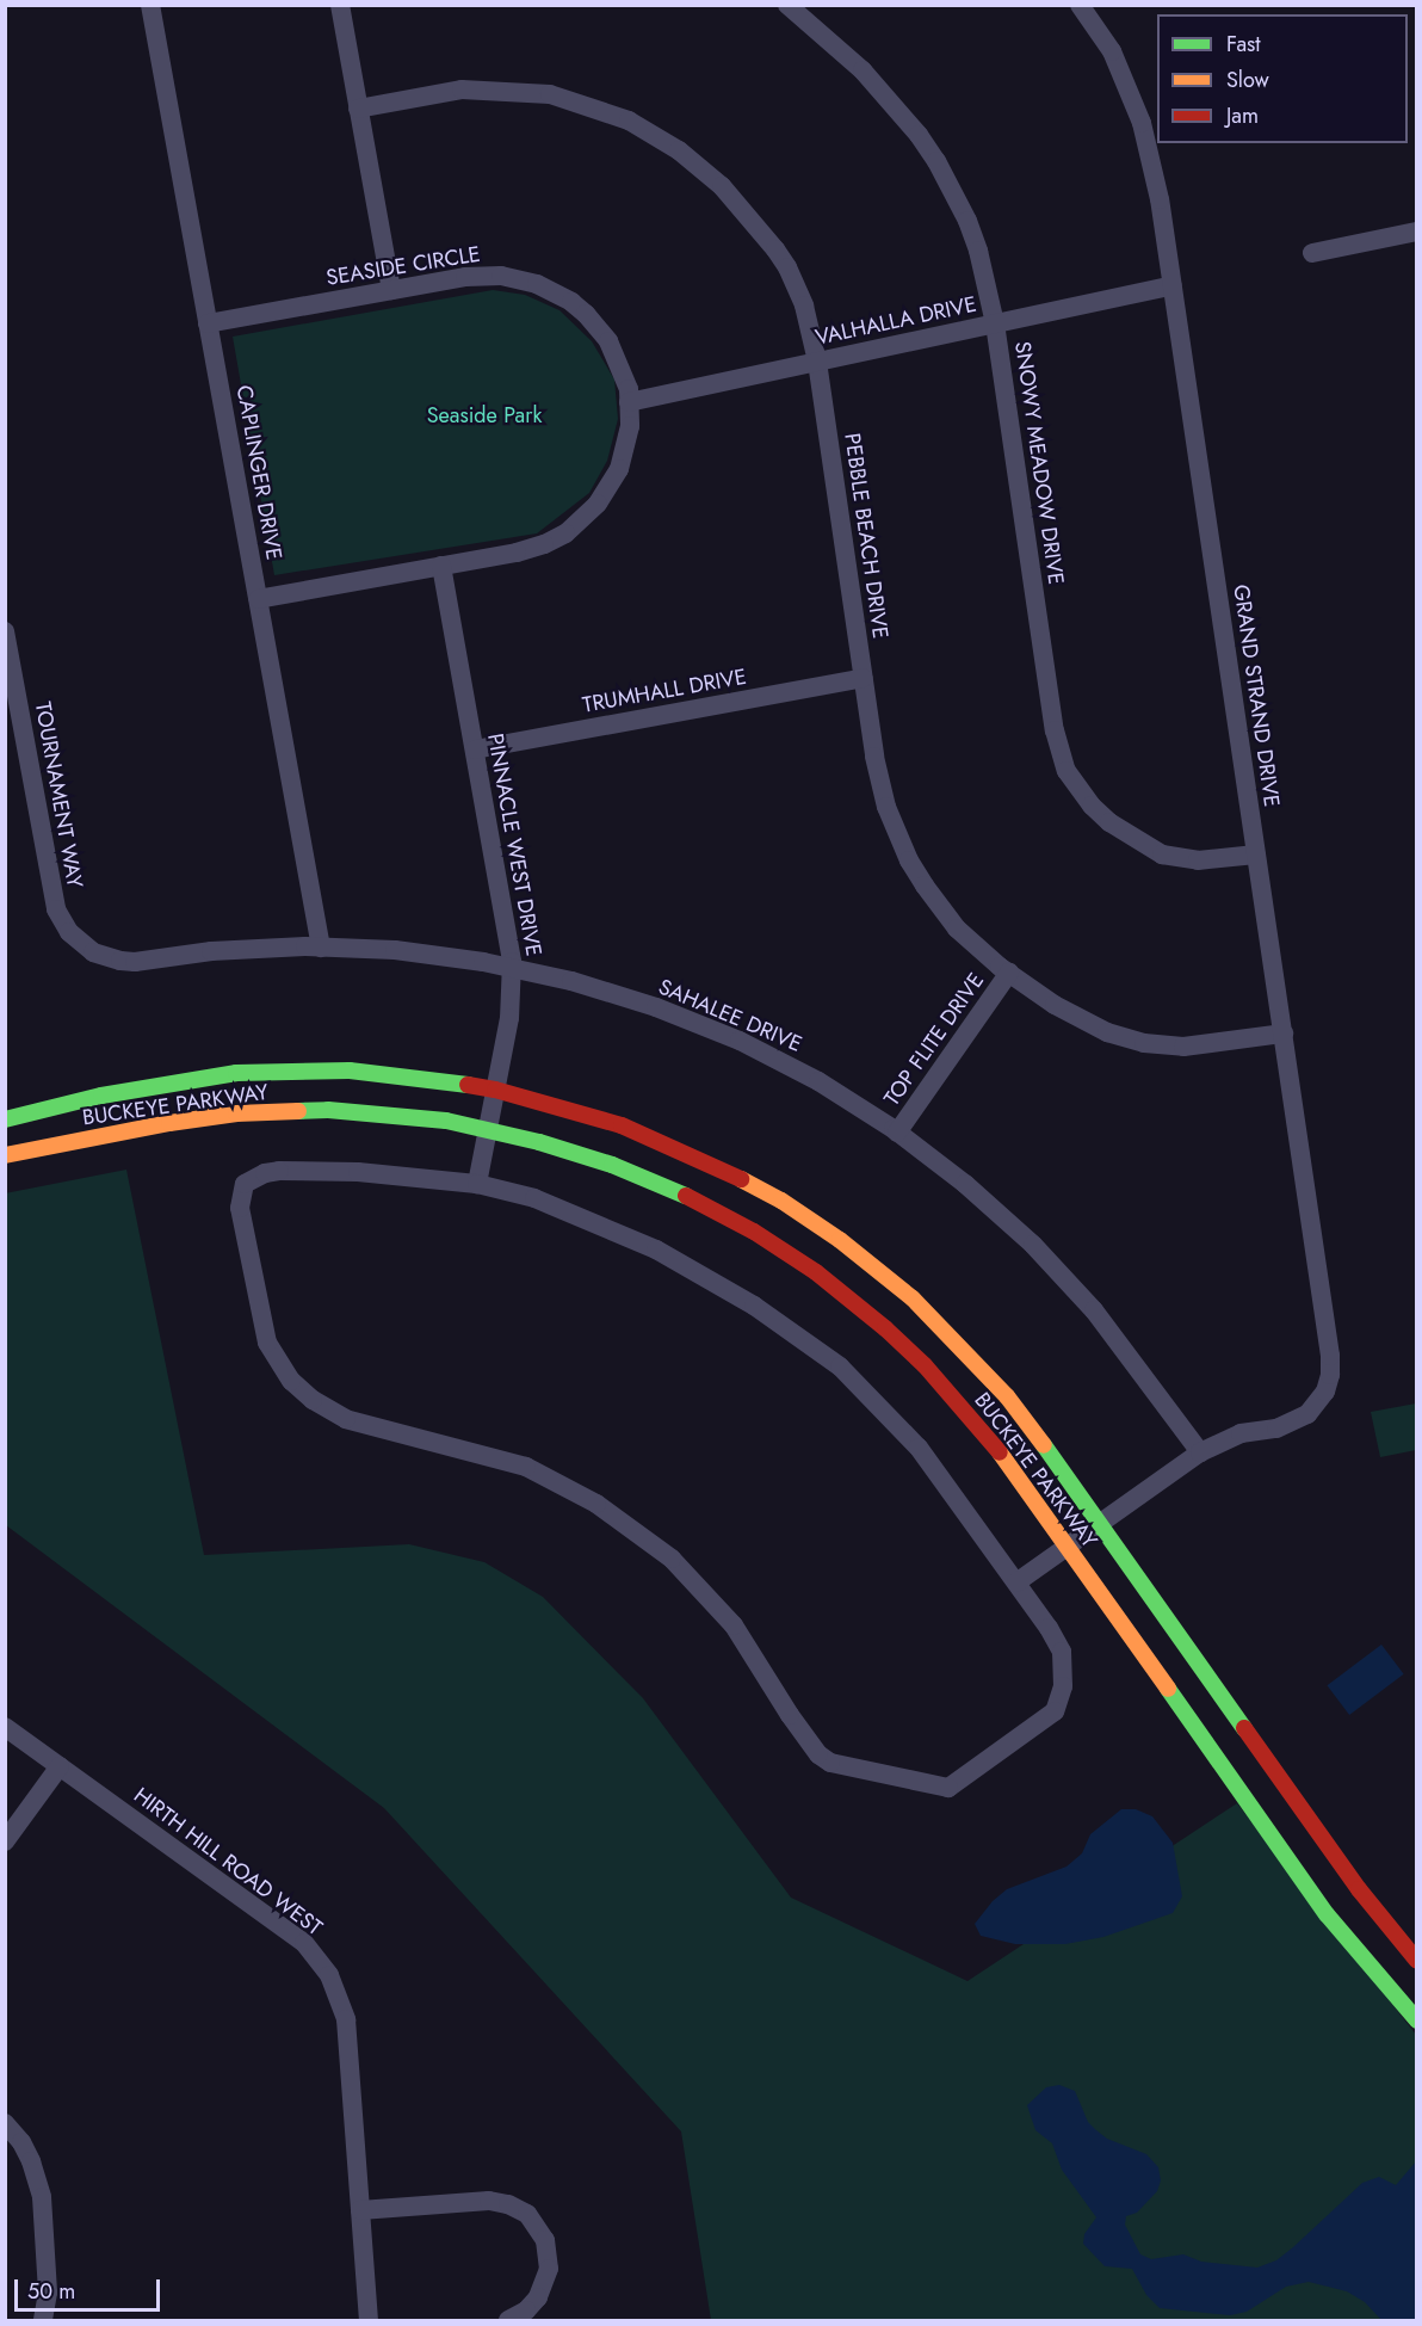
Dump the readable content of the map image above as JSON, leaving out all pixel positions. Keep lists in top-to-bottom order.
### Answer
{
  "streets": {
    "street": [
      "SEASIDE CIRCLE",
      "VALHALLA DRIVE",
      "SNOWY MEADOW DRIVE",
      "CAPLINGER DRIVE",
      "PEBBLE BEACH DRIVE",
      "TRUMHALL DRIVE",
      "GRAND STRAND DRIVE",
      "TOURNAMENT WAY",
      "PINNACLE WEST DRIVE",
      "SAHALEE DRIVE",
      "TOP FLITE DRIVE",
      "BUCKEYE PARKWAY",
      "HIRTH HILL ROAD WEST"
    ]
  },
  "crossings": [
    ["SEASIDE CIRCLE", "VALHALLA DRIVE"],
    ["SEASIDE CIRCLE", "CAPLINGER DRIVE"],
    ["SEASIDE CIRCLE", "PINNACLE WEST DRIVE"],
    ["VALHALLA DRIVE", "SNOWY MEADOW DRIVE"],
    ["VALHALLA DRIVE", "PEBBLE BEACH DRIVE"],
    ["VALHALLA DRIVE", "GRAND STRAND DRIVE"],
    ["SNOWY MEADOW DRIVE", "GRAND STRAND DRIVE"],
    ["CAPLINGER DRIVE", "SAHALEE DRIVE"],
    ["PEBBLE BEACH DRIVE", "TRUMHALL DRIVE"],
    ["PEBBLE BEACH DRIVE", "GRAND STRAND DRIVE"],
    ["PEBBLE BEACH DRIVE", "TOP FLITE DRIVE"],
    ["TRUMHALL DRIVE", "PINNACLE WEST DRIVE"],
    ["GRAND STRAND DRIVE", "SAHALEE DRIVE"],
    ["TOURNAMENT WAY", "SAHALEE DRIVE"],
    ["PINNACLE WEST DRIVE", "SAHALEE DRIVE"],
    ["PINNACLE WEST DRIVE", "BUCKEYE PARKWAY"],
    ["SAHALEE DRIVE", "TOP FLITE DRIVE"]
  ],
  "parks": ["Seaside Park"],
  "legend": ["Fast", "Slow", "Jam"],
  "scale_bar": "50 m"
}
